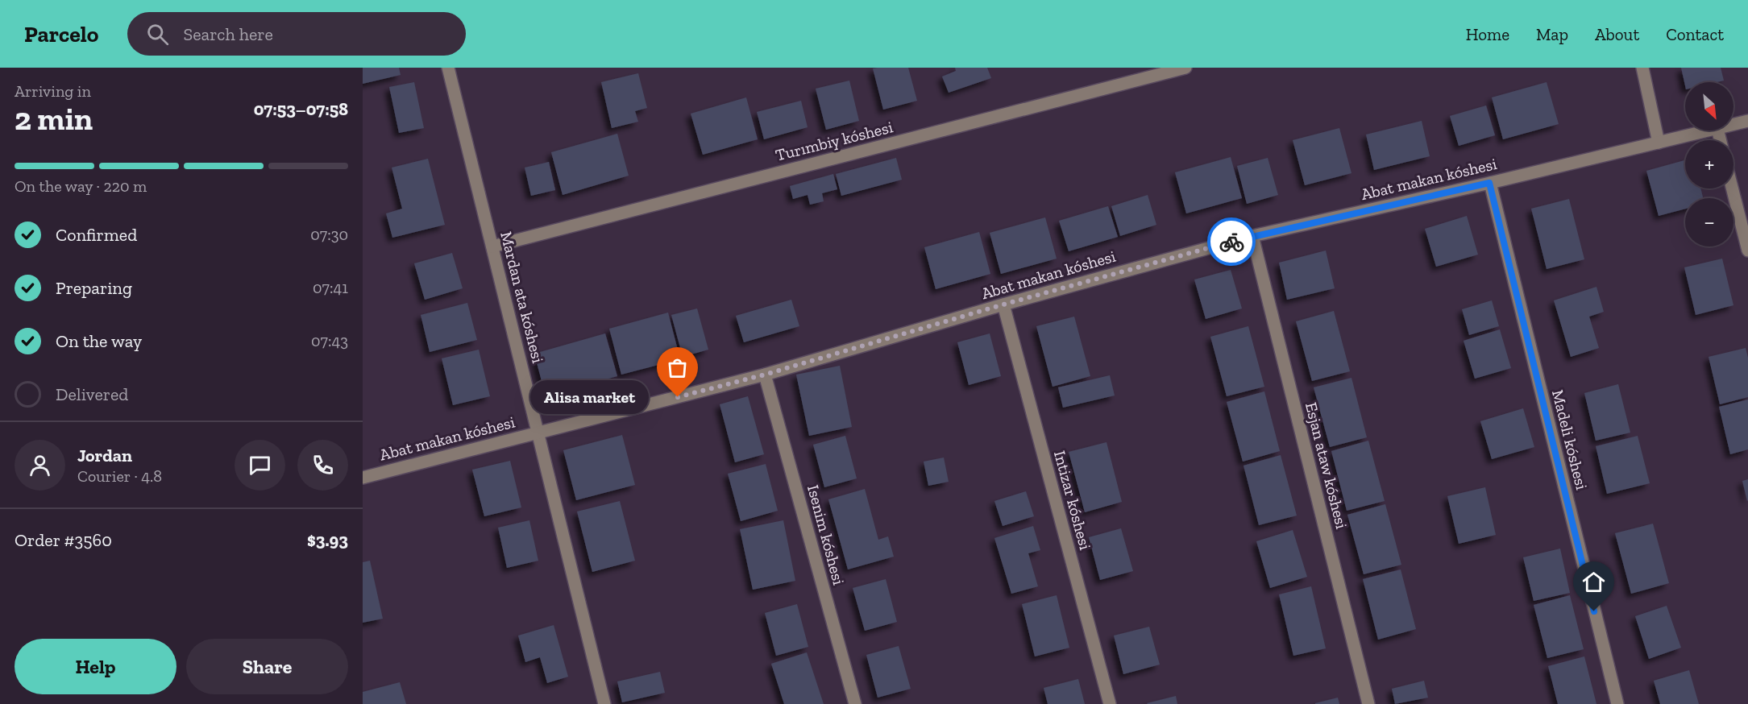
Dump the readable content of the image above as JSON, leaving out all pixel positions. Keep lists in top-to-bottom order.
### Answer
{
  "streets": {
    "street": [
      "Turımbiy kóshesi",
      "Abat makan kóshesi",
      "Mardan ata kóshesi",
      "Madeli kóshesi",
      "Esjan ataw kóshesi",
      "Intizar kóshesi",
      "Isenim kóshesi"
    ]
  },
  "crossings": [
    ["Turımbiy kóshesi", "Mardan ata kóshesi"],
    ["Abat makan kóshesi", "Mardan ata kóshesi"],
    ["Abat makan kóshesi", "Madeli kóshesi"],
    ["Abat makan kóshesi", "Esjan ataw kóshesi"],
    ["Abat makan kóshesi", "Intizar kóshesi"],
    ["Abat makan kóshesi", "Isenim kóshesi"]
  ],
  "places": ["Alisa market"],
  "north": "bottom right",
  "page": {
    "header": "Parcelo",
    "search": "Search here",
    "nav": [
      "Home",
      "Map",
      "About",
      "Contact"
    ],
    "heading": ["2 min", "Arriving in", "07:53–07:58"],
    "panel": [
      "Jordan",
      "Courier · 4.8",
      "Order #3560",
      "$3.93"
    ],
    "map_buttons": ["+", "−"],
    "bar": "On the way · 220 m",
    "list": [
      ["Confirmed", "07:30"],
      ["Preparing", "07:41"],
      ["On the way", "07:43"],
      "Delivered"
    ],
    "bubble": "Alisa market",
    "buttons": ["Help", "Share"]
  }
}
